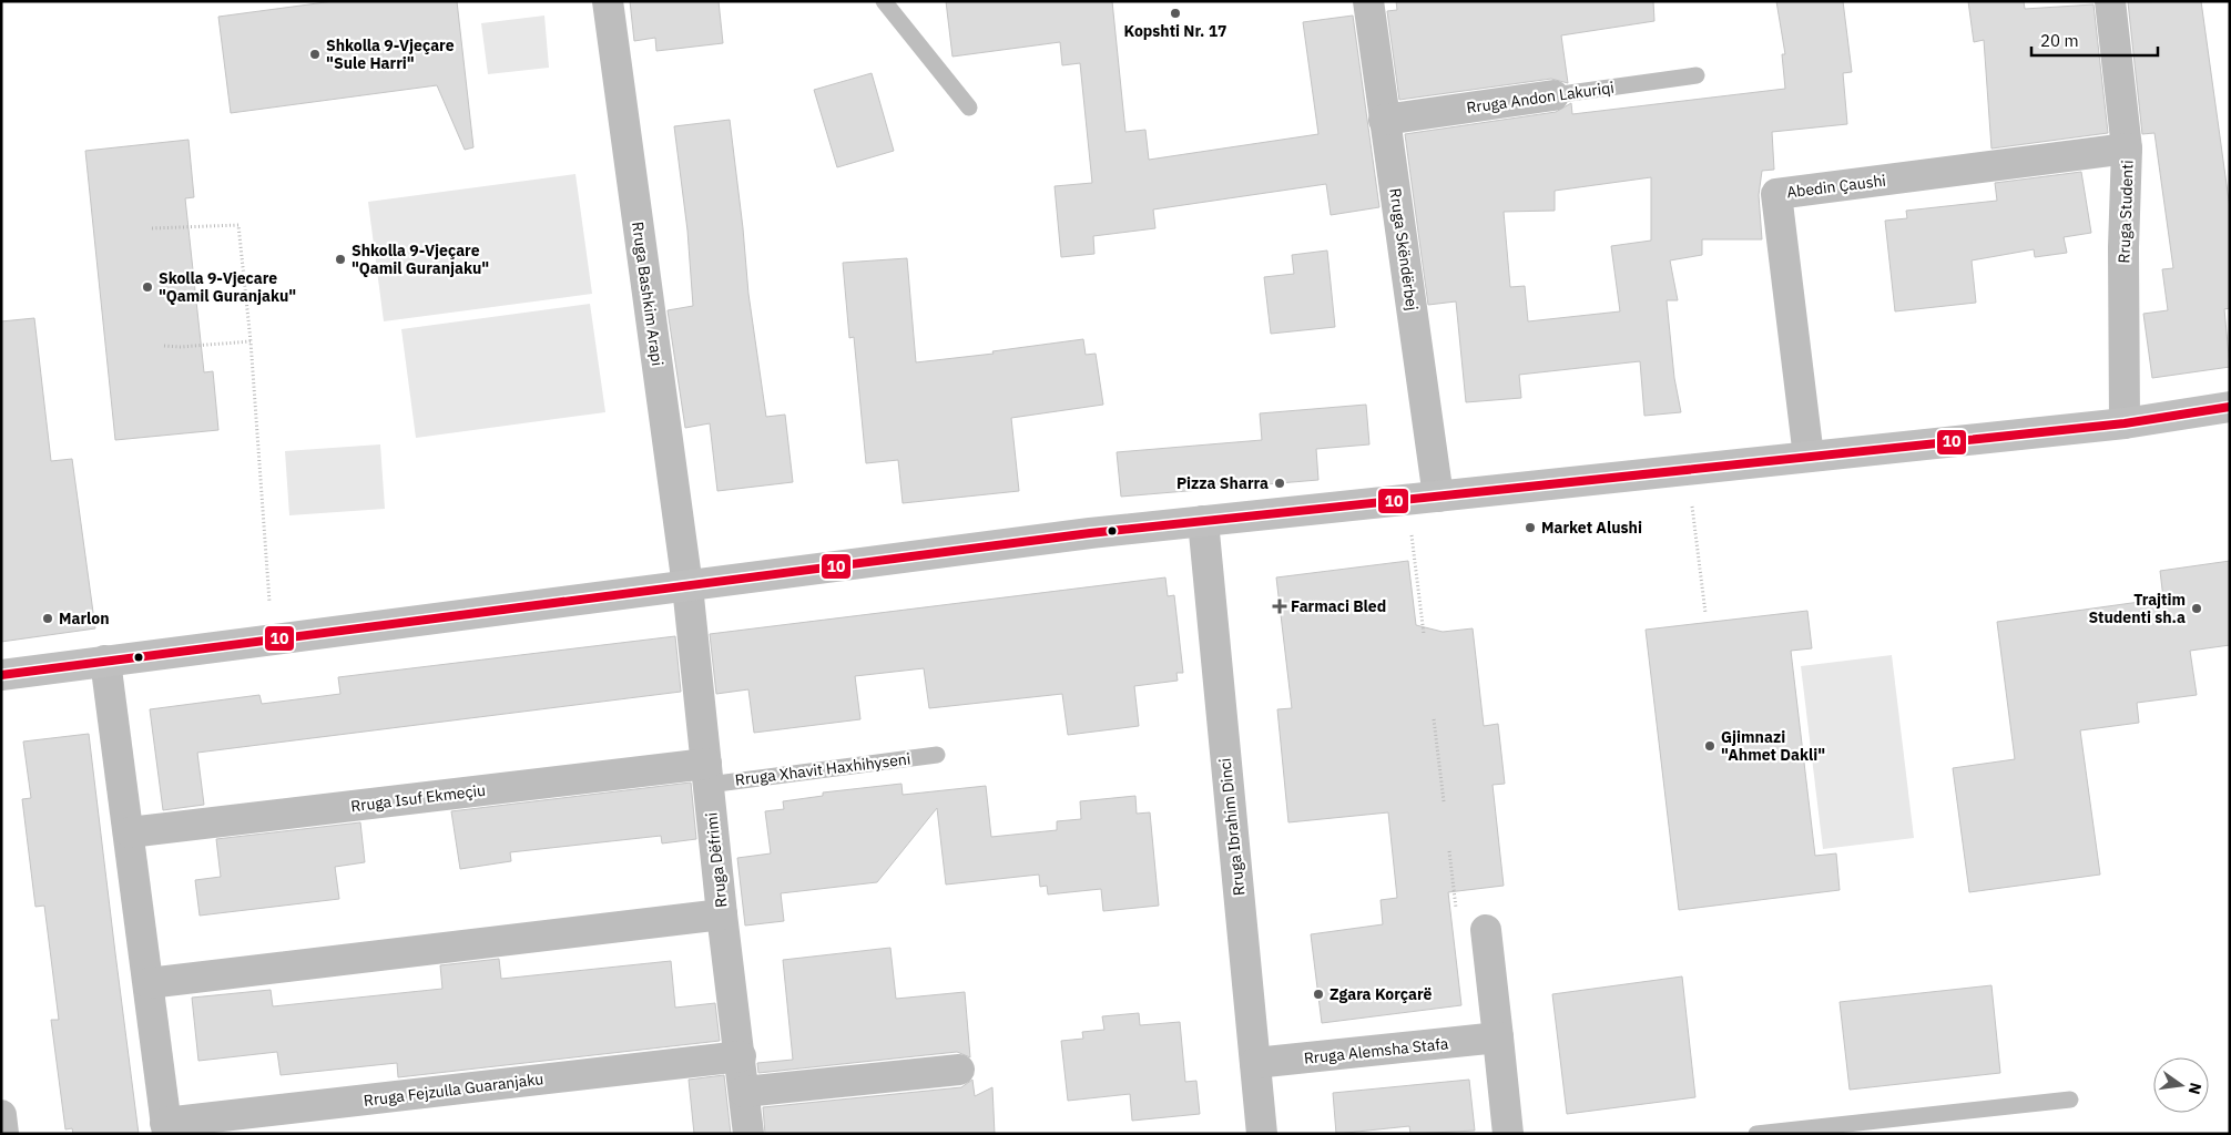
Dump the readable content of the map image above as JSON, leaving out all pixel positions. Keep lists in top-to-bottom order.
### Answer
{
  "streets": {
    "street": [
      "Rruga Andon Lakuriqi",
      "Abedin Çaushi",
      "Rruga Studenti",
      "Rruga Skëndërbej",
      "Rruga Bashkim Arapi",
      "Rruga Isuf Ekmeçiu",
      "Rruga Ibrahim Dinci",
      "Rruga Dëfrimi",
      "Rruga Alemsha Stafa",
      "Rruga Fejzulla Guaranjaku"
    ],
    "lane": ["Rruga Xhavit Haxhihyseni"]
  },
  "crossings": [
    ["Rruga Andon Lakuriqi", "Rruga Skëndërbej"],
    ["Abedin Çaushi", "Rruga Studenti"],
    ["Rruga Bashkim Arapi", "Rruga Dëfrimi"],
    ["Rruga Xhavit Haxhihyseni", "Rruga Isuf Ekmeçiu"],
    ["Rruga Xhavit Haxhihyseni", "Rruga Dëfrimi"],
    ["Rruga Isuf Ekmeçiu", "Rruga Dëfrimi"],
    ["Rruga Ibrahim Dinci", "Rruga Alemsha Stafa"],
    ["Rruga Dëfrimi", "Rruga Fejzulla Guaranjaku"]
  ],
  "places": {
    "other": [
      "Kopshti Nr. 17",
      "Shkolla 9-Vjeçare \"Sule Harri\"",
      "Shkolla 9-Vjeçare \"Qamil Guranjaku\"",
      "Skolla 9-Vjecare \"Qamil Guranjaku\"",
      "Pizza Sharra",
      "Market Alushi",
      "Trajtim Studenti sh.a",
      "Marlon",
      "Gjimnazi \"Ahmet Dakli\"",
      "Zgara Korçarë"
    ],
    "health": ["Farmaci Bled"]
  },
  "lines": ["transit line 10"],
  "scale_bar": "20 m",
  "north": "right"
}
